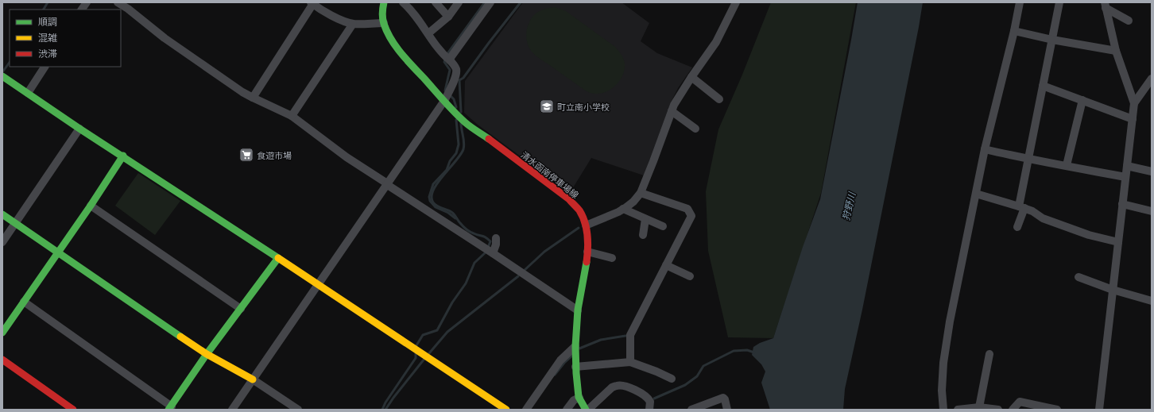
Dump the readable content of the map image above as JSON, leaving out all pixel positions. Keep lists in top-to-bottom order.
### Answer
{
  "streets": {
    "street": ["清水函南停車場線"]
  },
  "water": ["狩野川"],
  "places": {
    "school or university": ["町立南小学校"],
    "supermarket": ["食遊市場"]
  },
  "legend": ["順調", "混雑", "渋滞"]
}
